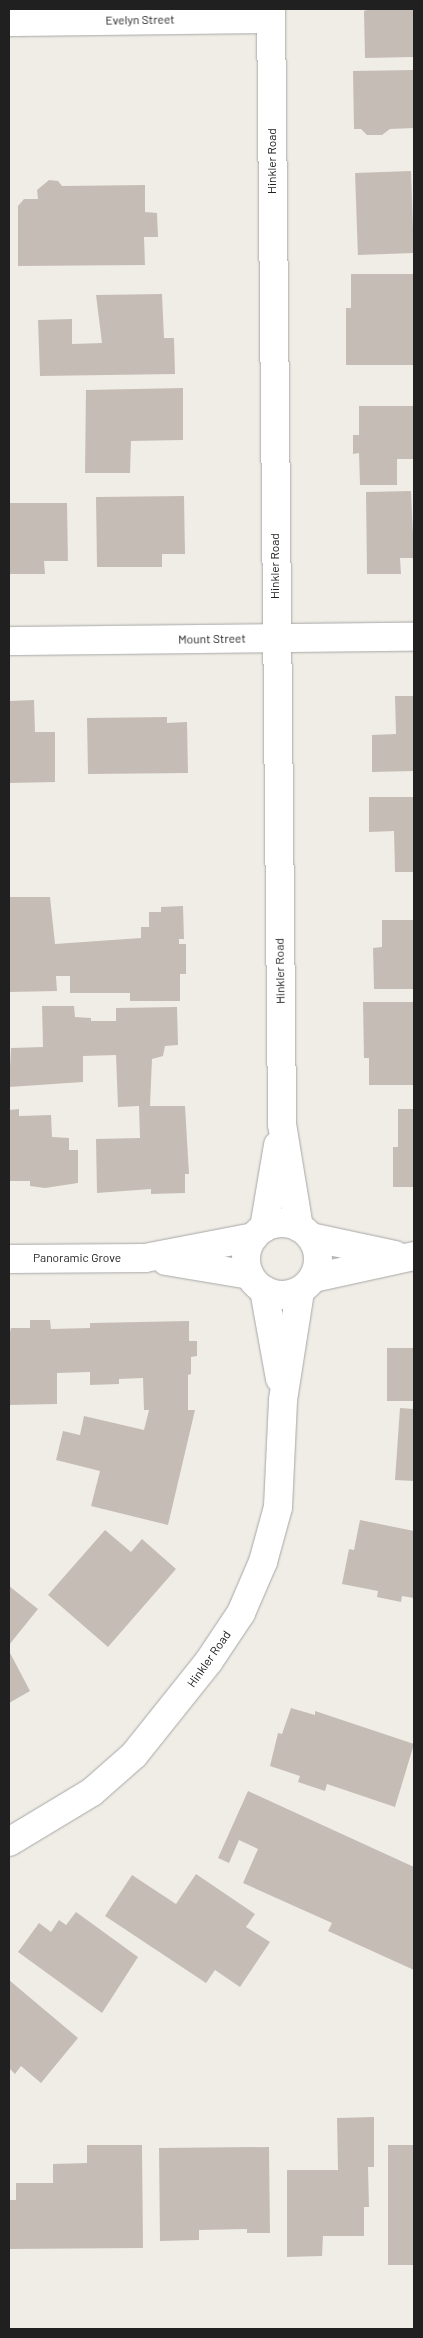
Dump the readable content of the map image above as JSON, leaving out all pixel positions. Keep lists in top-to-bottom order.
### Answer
{
  "streets": {
    "street": [
      "Evelyn Street",
      "Hinkler Road",
      "Mount Street",
      "Panoramic Grove"
    ]
  },
  "crossings": [
    ["Evelyn Street", "Hinkler Road"],
    ["Hinkler Road", "Mount Street"],
    ["Hinkler Road", "Panoramic Grove"]
  ]
}
